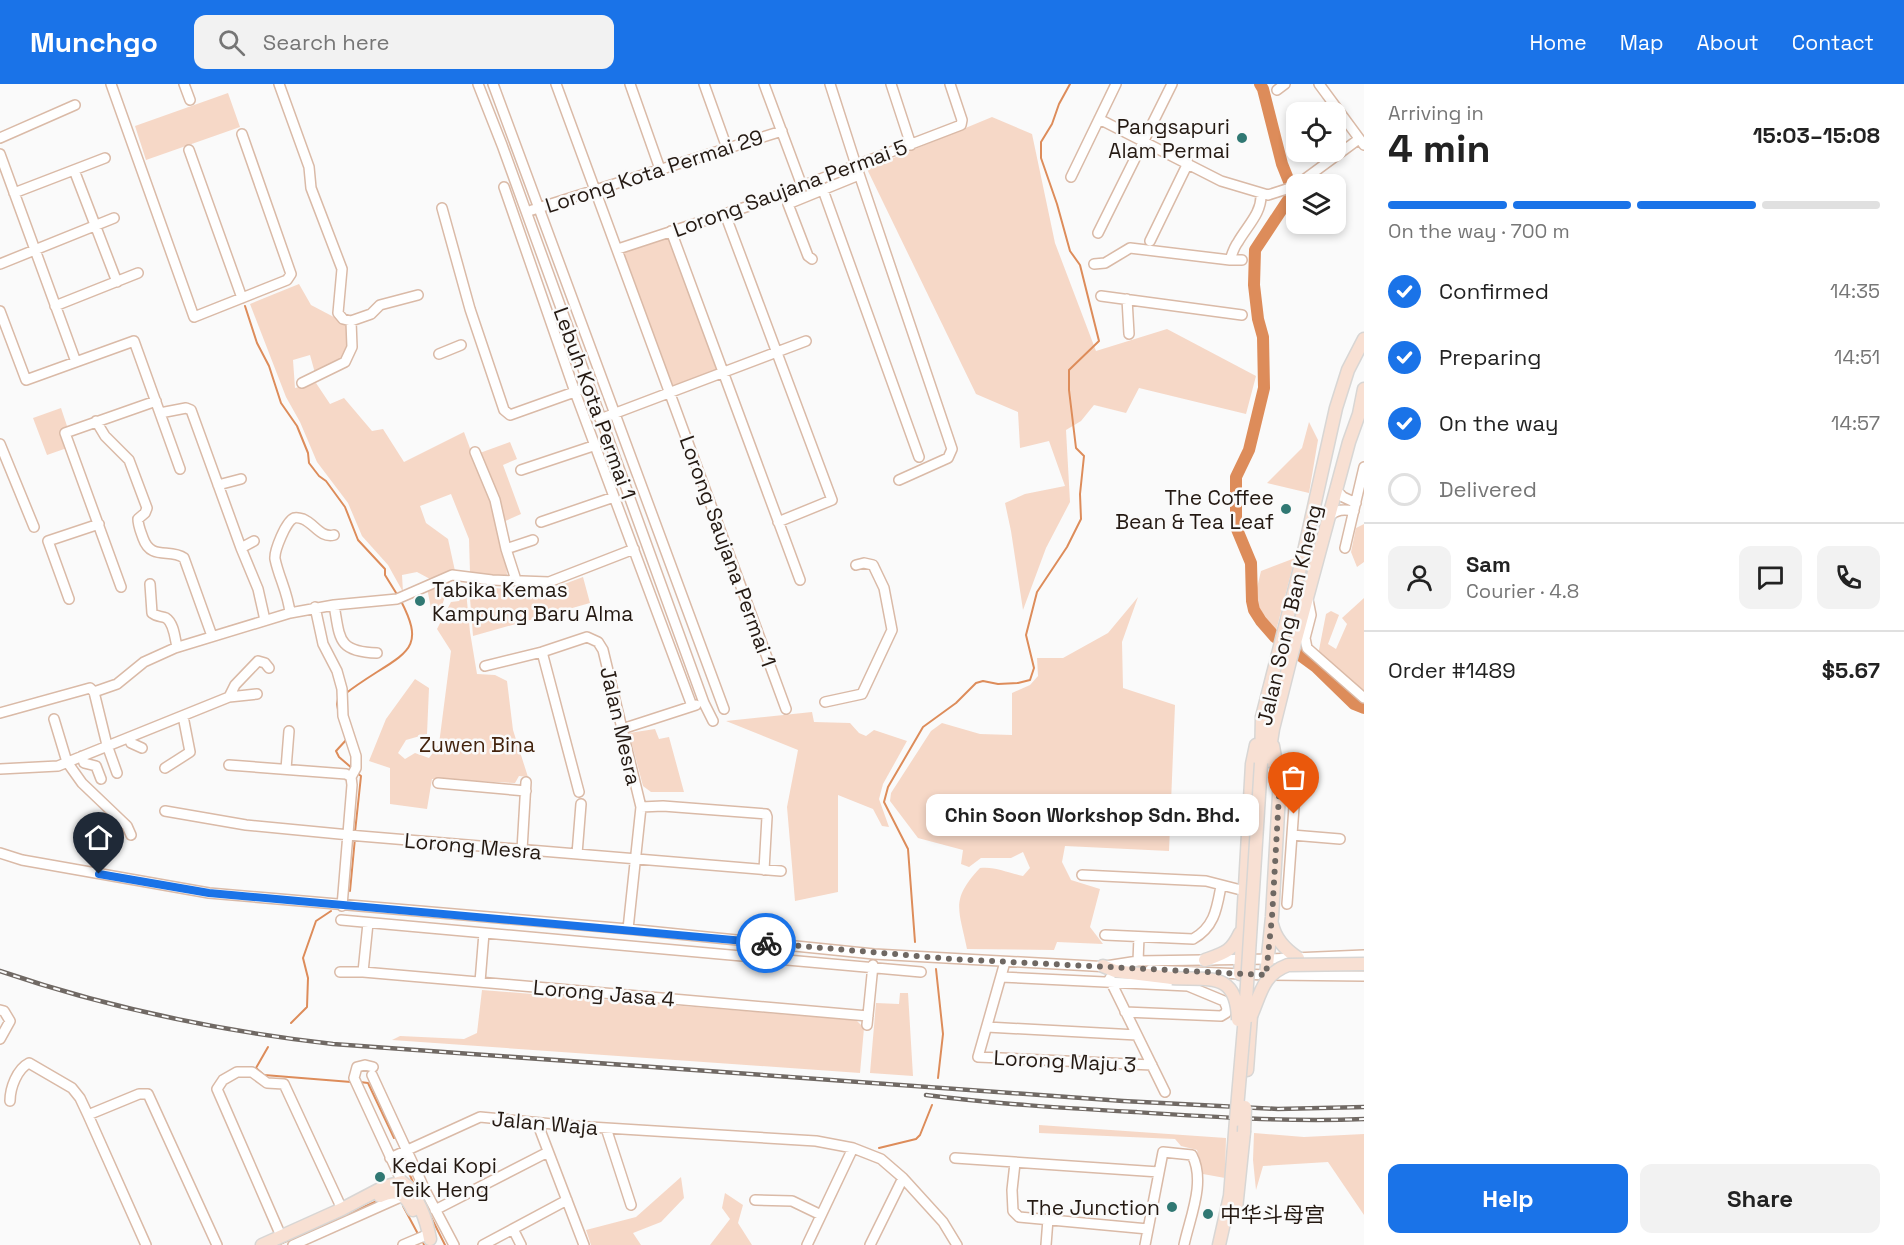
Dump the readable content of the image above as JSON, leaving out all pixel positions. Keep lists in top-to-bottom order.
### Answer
{
  "streets": {
    "main road": ["Jalan Song Ban Kheng"],
    "street": [
      "Lorong Kota Permai 29",
      "Lorong Saujana Permai 5",
      "Lebuh Kota Permai 1",
      "Lorong Saujana Permai 1",
      "Jalan Mesra",
      "Lorong Mesra",
      "Lorong Jasa 4",
      "Lorong Maju 3",
      "Jalan Waja"
    ]
  },
  "crossings": [
    ["Lorong Kota Permai 29", "Lebuh Kota Permai 1"],
    ["Lorong Kota Permai 29", "Lorong Saujana Permai 1"],
    ["Lorong Saujana Permai 5", "Lorong Saujana Permai 1"],
    ["Jalan Mesra", "Lorong Mesra"]
  ],
  "parks": ["Zuwen Bina"],
  "places": [
    "Pangsapuri Alam Permai",
    "The Coffee Bean & Tea Leaf",
    "Tabika Kemas Kampung Baru Alma",
    "Chin Soon Workshop Sdn. Bhd.",
    "Kedai Kopi Teik Heng",
    "The Junction",
    "中华斗母宫"
  ],
  "page": {
    "header": "Munchgo",
    "search": "Search here",
    "nav": [
      "Home",
      "Map",
      "About",
      "Contact"
    ],
    "heading": ["4 min", "Arriving in", "15:03–15:08"],
    "panel": [
      "Sam",
      "Courier · 4.8",
      "Order #1489",
      "$5.67"
    ],
    "bar": "On the way · 700 m",
    "list": [
      ["Confirmed", "14:35"],
      ["Preparing", "14:51"],
      ["On the way", "14:57"],
      "Delivered"
    ],
    "bubble": "Chin Soon Workshop Sdn. Bhd.",
    "buttons": ["Help", "Share"]
  }
}
